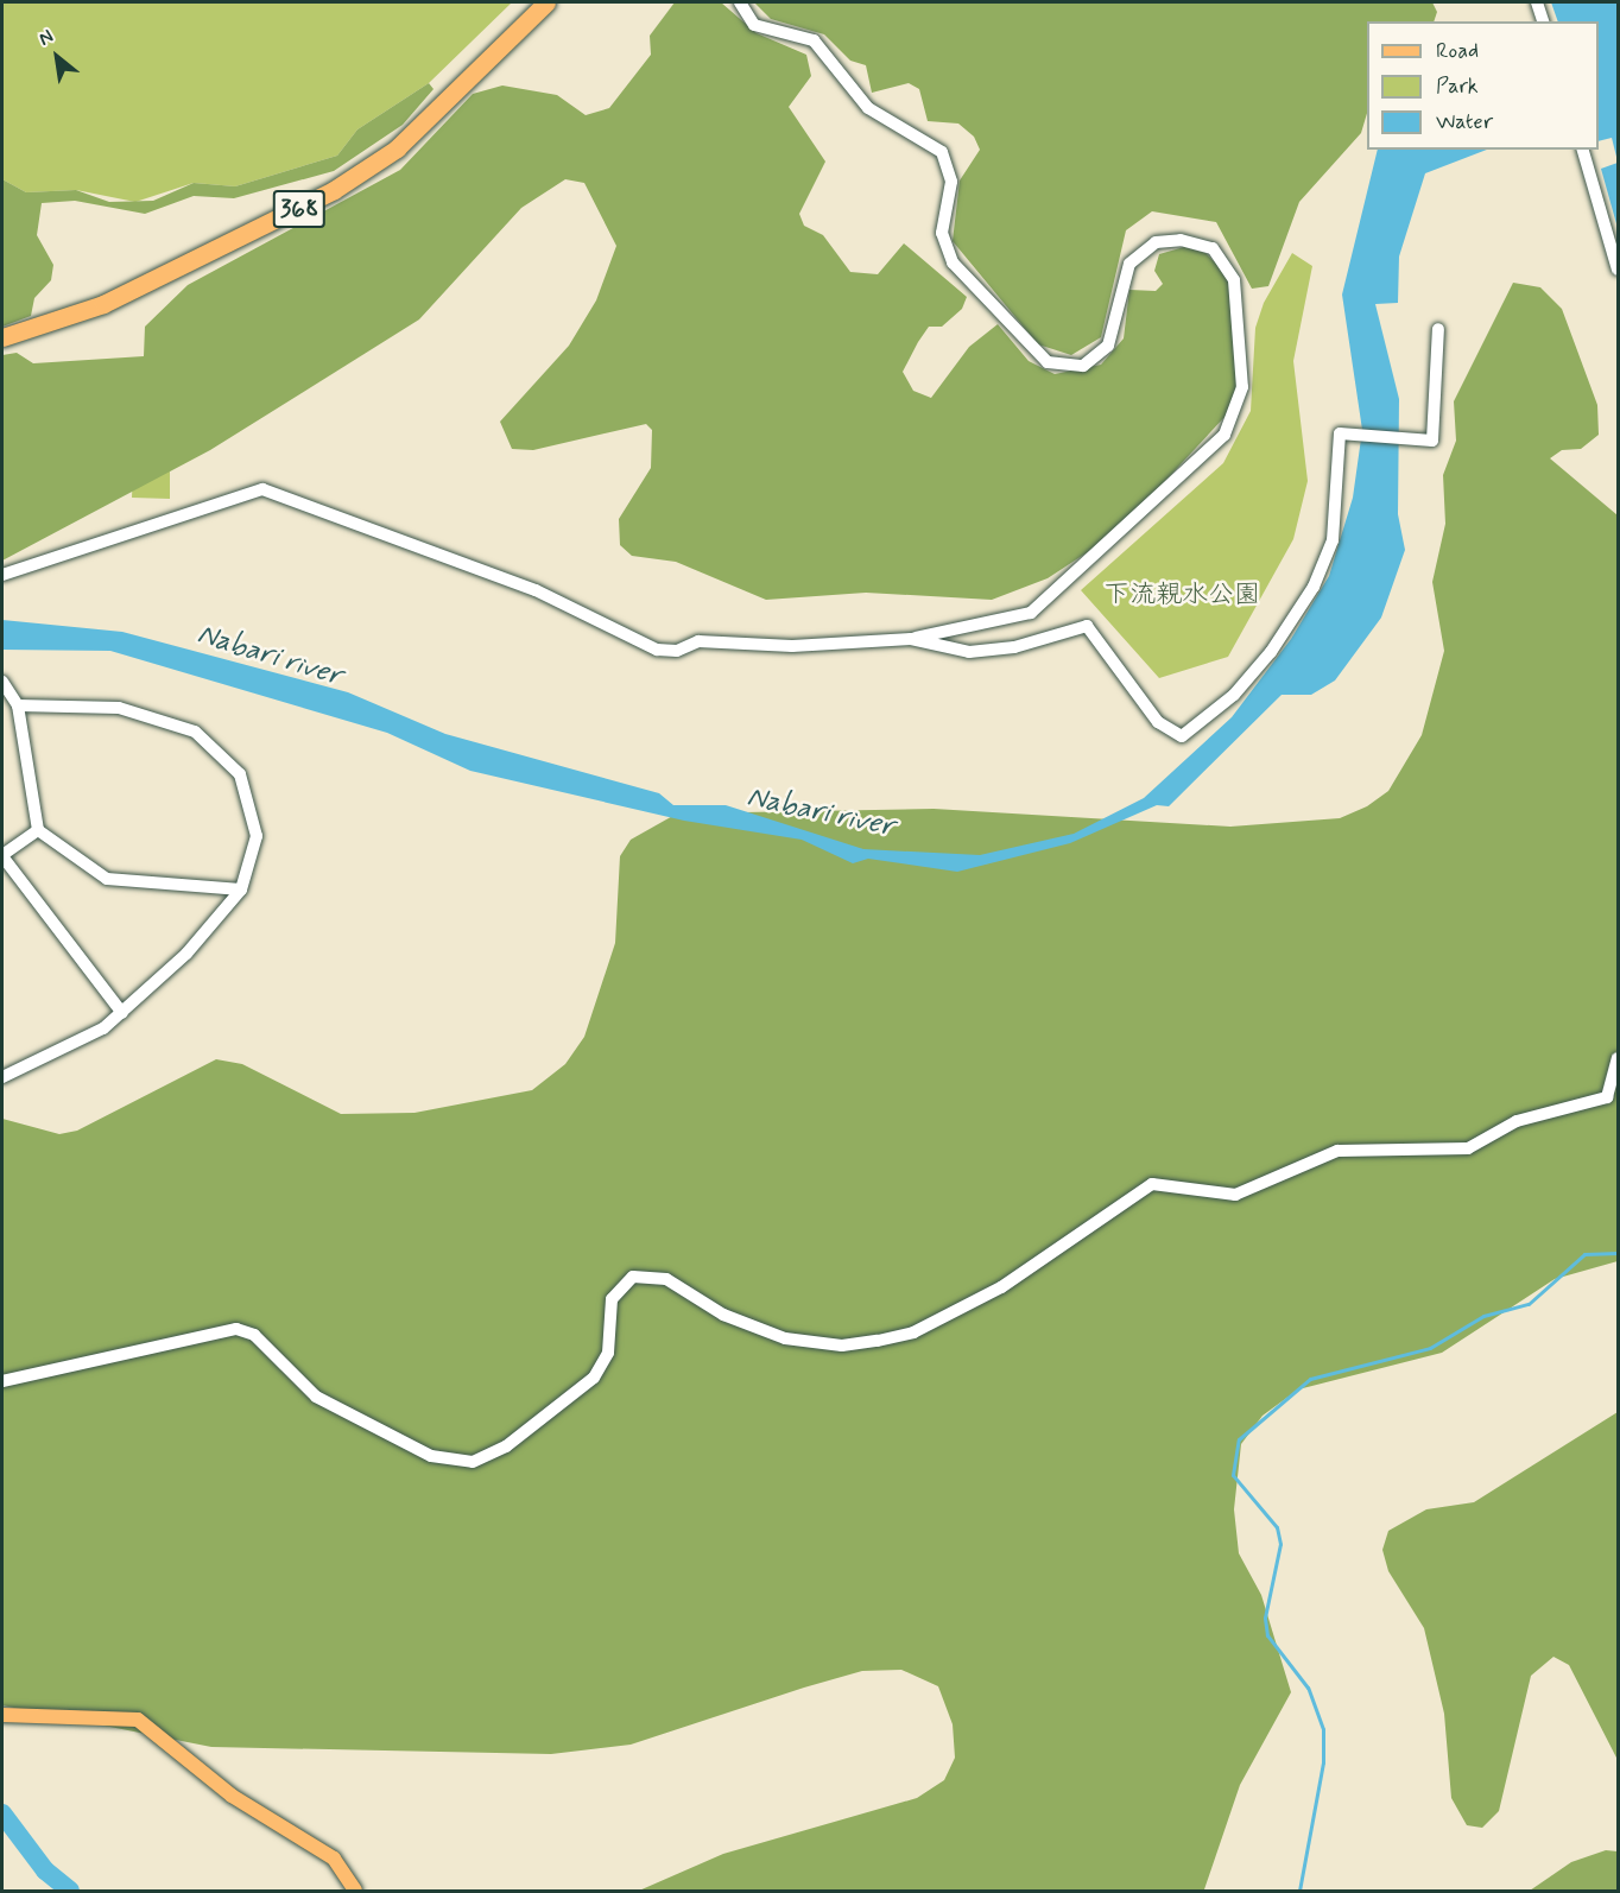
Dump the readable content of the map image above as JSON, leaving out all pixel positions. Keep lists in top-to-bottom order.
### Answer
{
  "streets": {
    "highway": ["368"]
  },
  "water": ["Nabari river"],
  "parks": ["下流親水公園"],
  "legend": ["Road", "Park", "Water"],
  "north": "top left"
}
